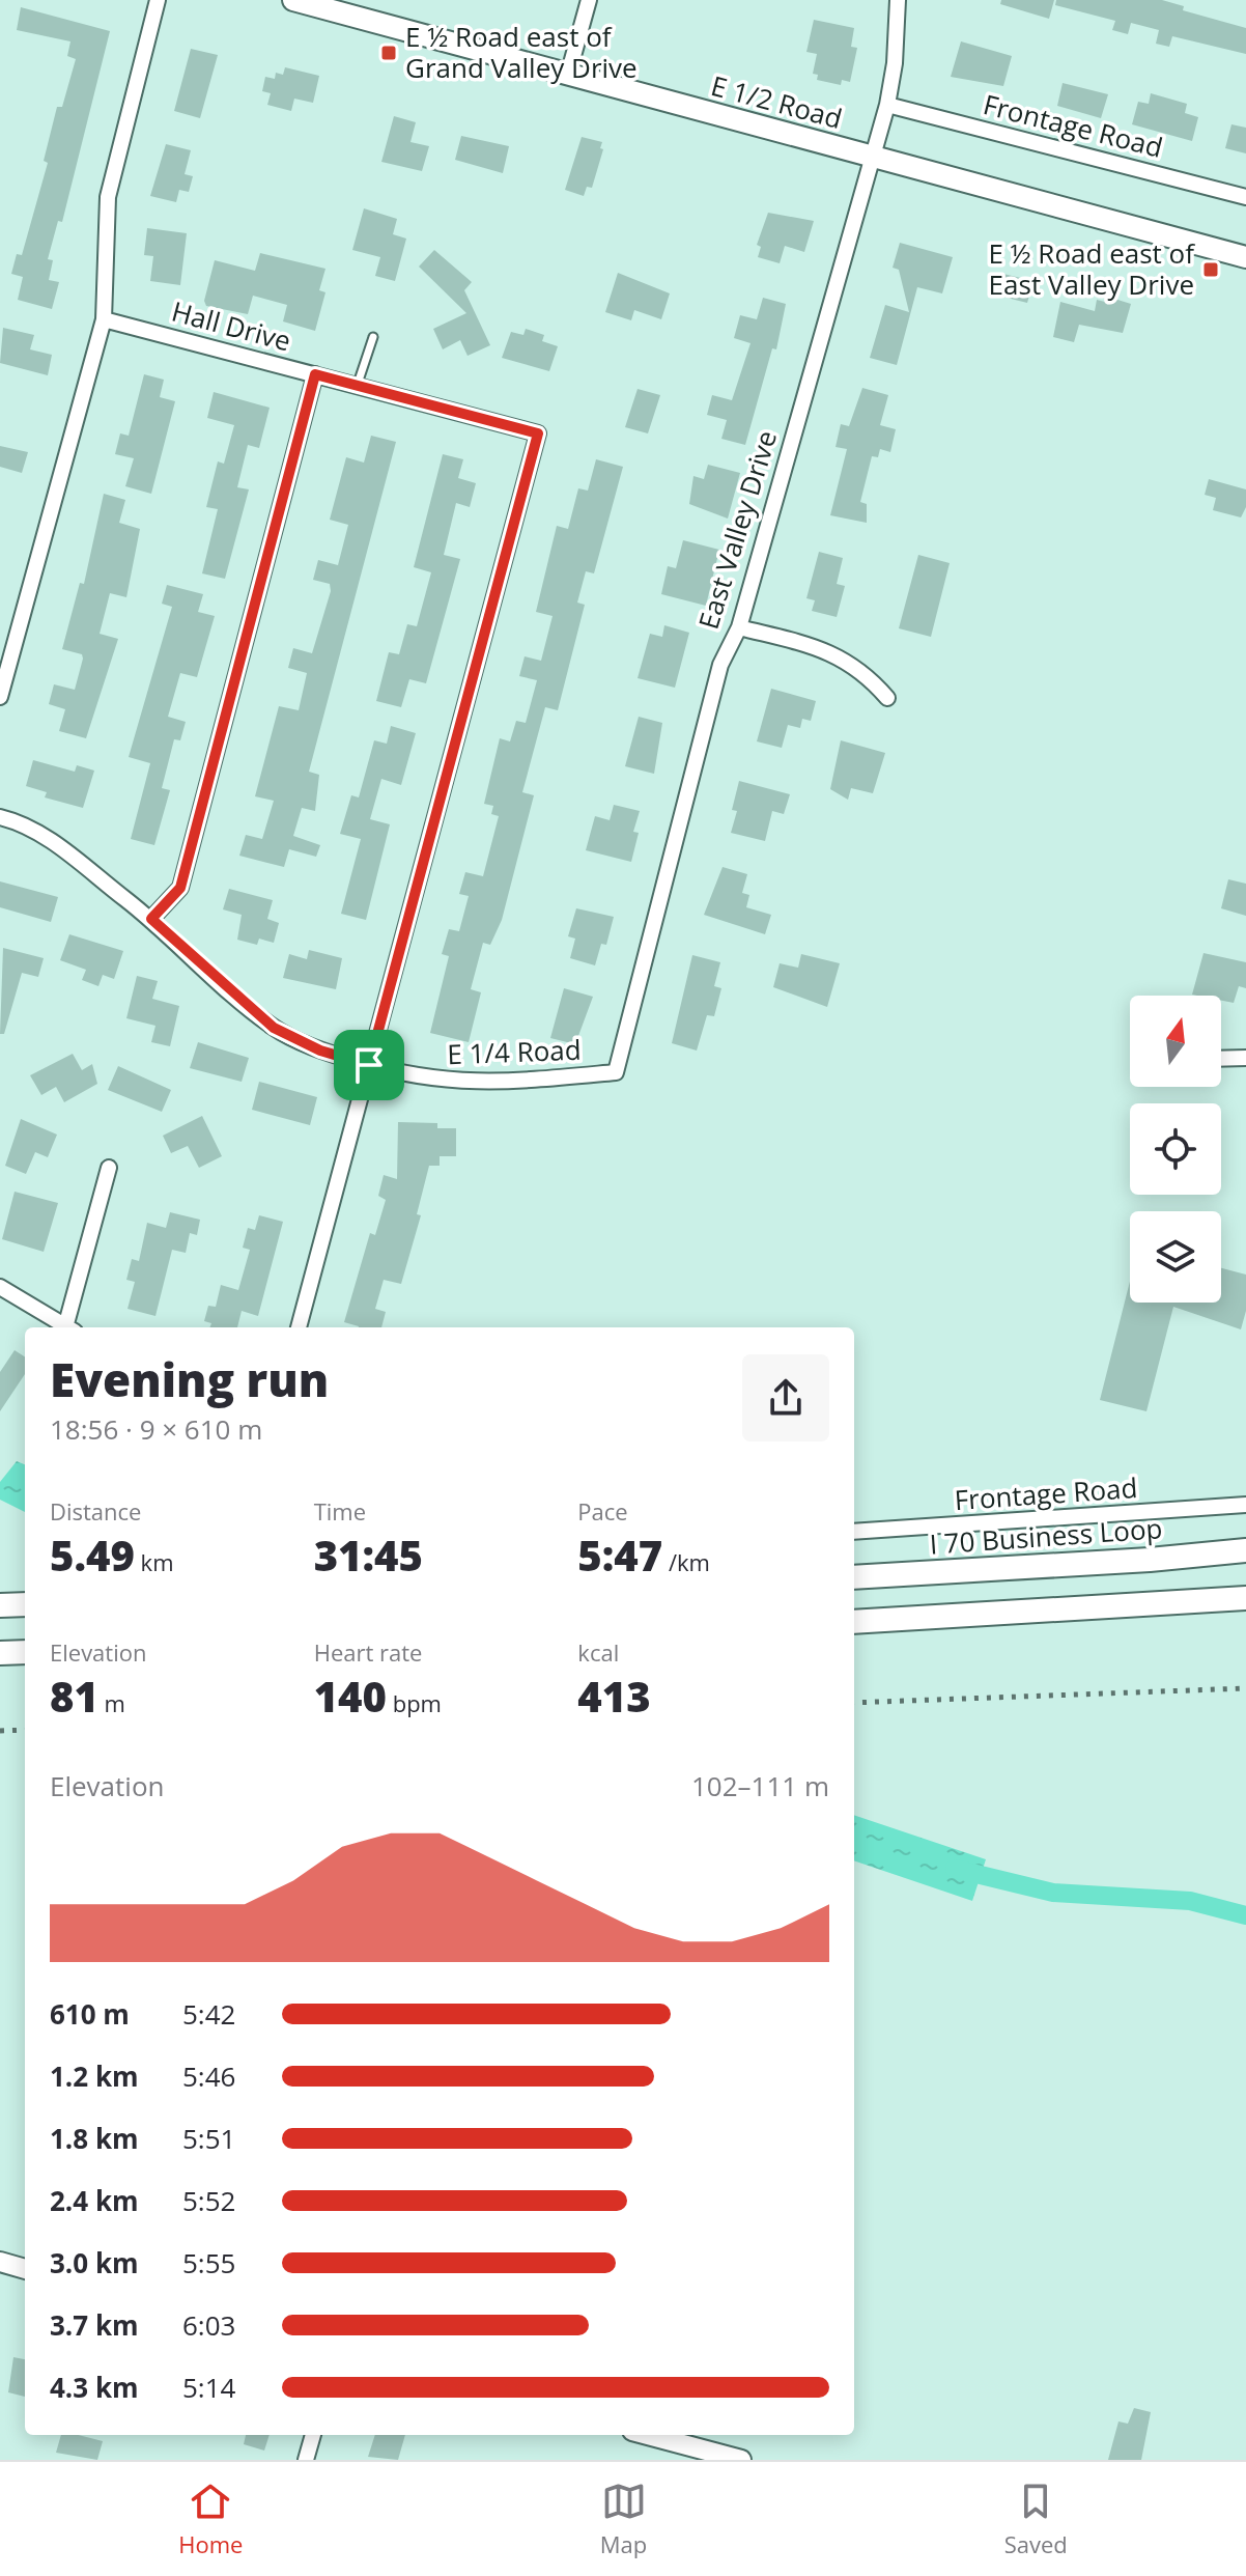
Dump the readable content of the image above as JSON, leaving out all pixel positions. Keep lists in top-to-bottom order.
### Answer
{
  "streets": {
    "main road": ["E 1/2 Road", "I 70 Business Loop"],
    "street": [
      "Frontage Road",
      "Hall Drive",
      "East Valley Drive",
      "E 1/4 Road"
    ]
  },
  "crossings": [
    ["E 1/2 Road", "East Valley Drive"],
    ["Frontage Road", "East Valley Drive"],
    ["Hall Drive", "E 1/4 Road"],
    ["East Valley Drive", "E 1/4 Road"]
  ],
  "places": {
    "transit": ["E ½ Road east of Grand Valley Drive", "E ½ Road east of East Valley Drive"]
  },
  "north": "top",
  "page": {
    "heading": ["Evening run", "18:56 · 9 × 610 m"],
    "stats": [
      ["Distance", "5.49 km"],
      ["Time", "31:45"],
      ["Pace", "5:47 /km"],
      ["Elevation", "81 m"],
      ["Heart rate", "140 bpm"],
      ["kcal", "413"]
    ],
    "chart": ["Elevation", "102–111 m"],
    "list": [
      {
        "name": "610 m",
        "note": "5:42"
      },
      {
        "name": "1.2 km",
        "note": "5:46"
      },
      {
        "name": "1.8 km",
        "note": "5:51"
      },
      {
        "name": "2.4 km",
        "note": "5:52"
      },
      {
        "name": "3.0 km",
        "note": "5:55"
      },
      {
        "name": "3.7 km",
        "note": "6:03"
      },
      {
        "name": "4.3 km",
        "note": "5:14"
      }
    ],
    "tabs": ["Home", "Map", "Saved"]
  }
}
